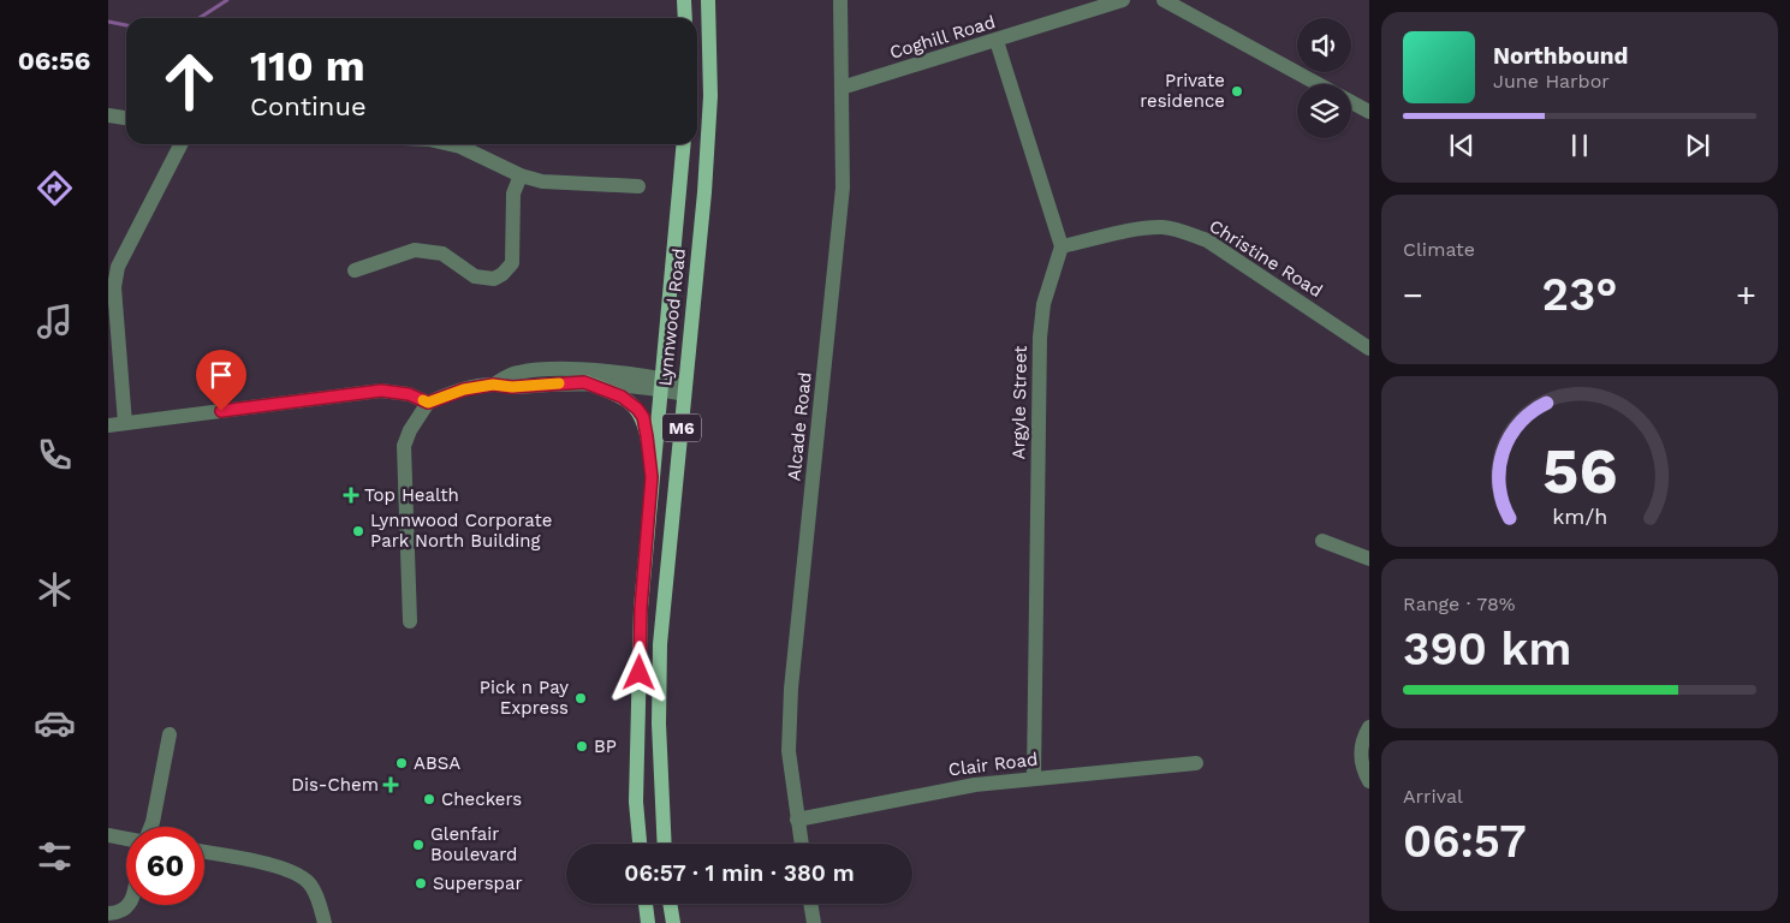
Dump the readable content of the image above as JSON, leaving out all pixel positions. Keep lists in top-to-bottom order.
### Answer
{
  "streets": {
    "main road": ["Lynnwood Road", "M6"],
    "street": [
      "Coghill Road",
      "Christine Road",
      "Argyle Street",
      "Alcade Road",
      "Clair Road"
    ]
  },
  "crossings": [
    ["Coghill Road", "Alcade Road"],
    ["Christine Road", "Argyle Street"],
    ["Argyle Street", "Clair Road"],
    ["Alcade Road", "Clair Road"]
  ],
  "places": {
    "other": [
      "Private residence",
      "Lynnwood Corporate Park North Building",
      "Pick n Pay Express",
      "BP",
      "ABSA",
      "Checkers",
      "Glenfair Boulevard",
      "Superspar"
    ],
    "health": ["Top Health", "Dis-Chem"]
  },
  "page": {
    "tabs": "06:56",
    "turn": ["110 m", "Continue"],
    "song": ["Northbound", "June Harbor"],
    "tile": [
      "Climate",
      ["Range · 78%", "390 km"],
      ["Arrival", "06:57"]
    ],
    "heat": ["−", "23°", "+"],
    "limit": "60",
    "trip": "06:57 · 1 min · 380 m",
    "gauge": ["56", "km/h"]
  }
}
